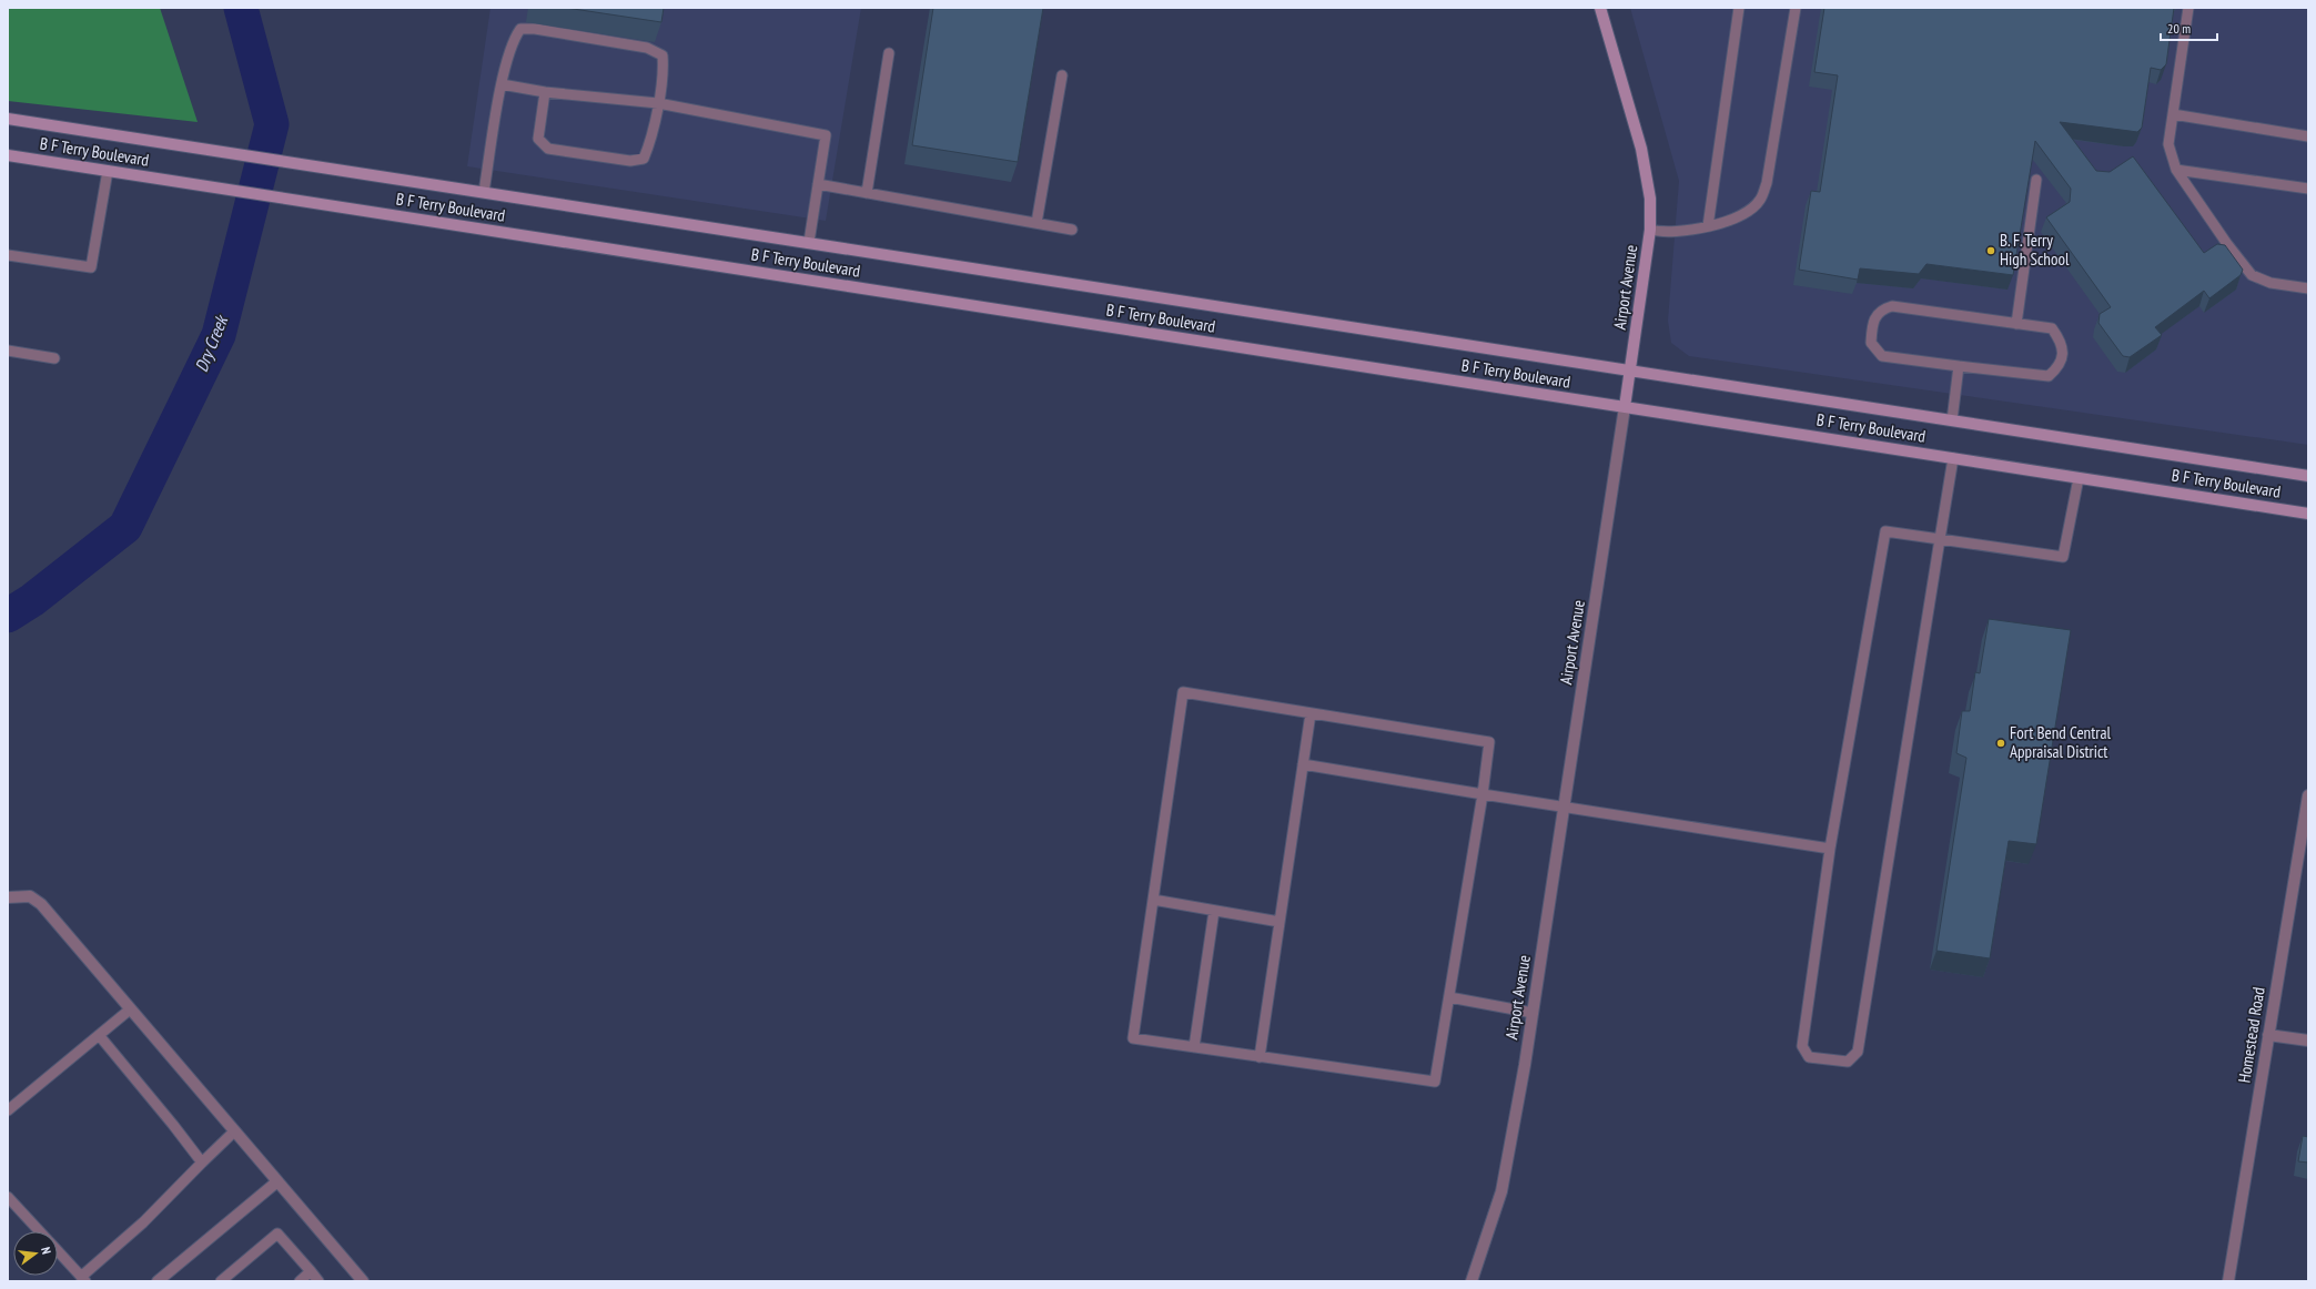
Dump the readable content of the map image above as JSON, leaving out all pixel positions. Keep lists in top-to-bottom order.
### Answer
{
  "streets": {
    "main road": ["B F Terry Boulevard", "Airport Avenue"],
    "street": ["Homestead Road"]
  },
  "crossings": [
    ["B F Terry Boulevard", "Airport Avenue"]
  ],
  "water": ["Dry Creek"],
  "places": ["B. F. Terry High School", "Fort Bend Central Appraisal District"],
  "scale_bar": "20 m",
  "north": "right"
}
